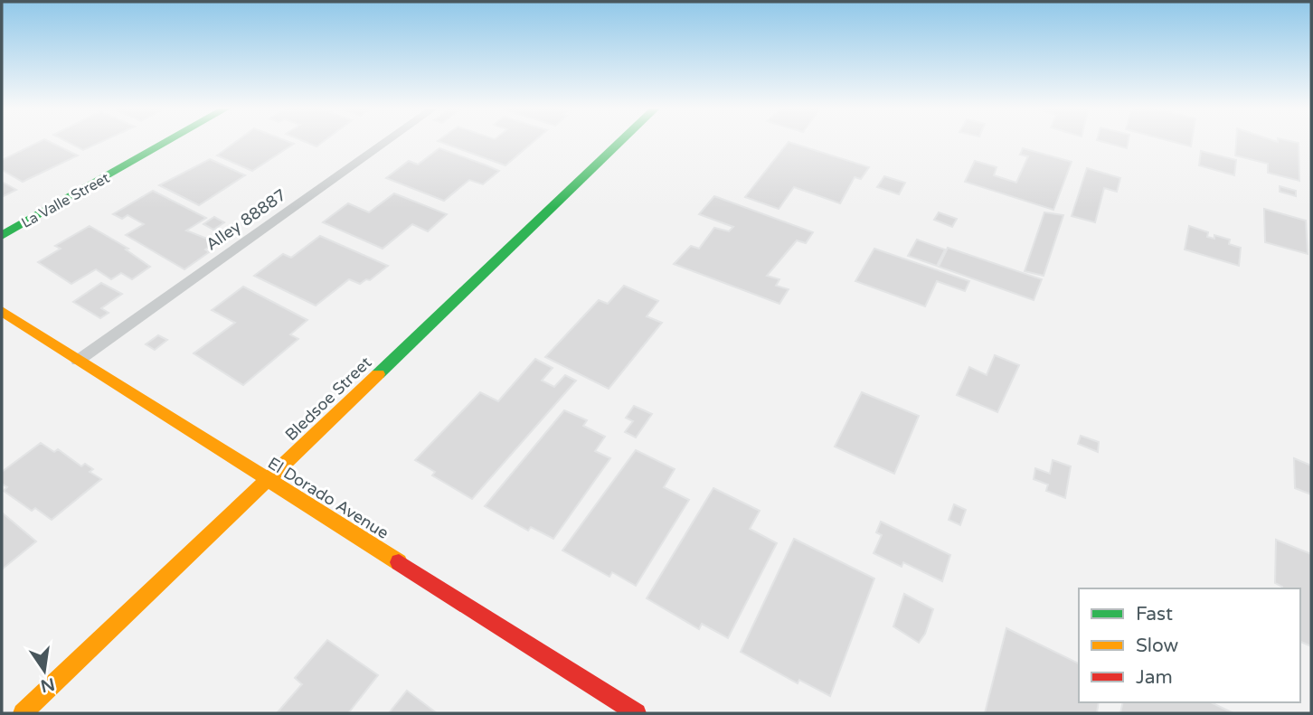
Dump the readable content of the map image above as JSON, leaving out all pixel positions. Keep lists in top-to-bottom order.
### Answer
{
  "streets": {
    "street": ["La Valle Street", "Bledsoe Street", "El Dorado Avenue"],
    "lane": ["Alley 88887"]
  },
  "crossings": [
    ["Alley 88887", "El Dorado Avenue"],
    ["Bledsoe Street", "El Dorado Avenue"]
  ],
  "legend": ["Fast", "Slow", "Jam"],
  "north": "bottom"
}
